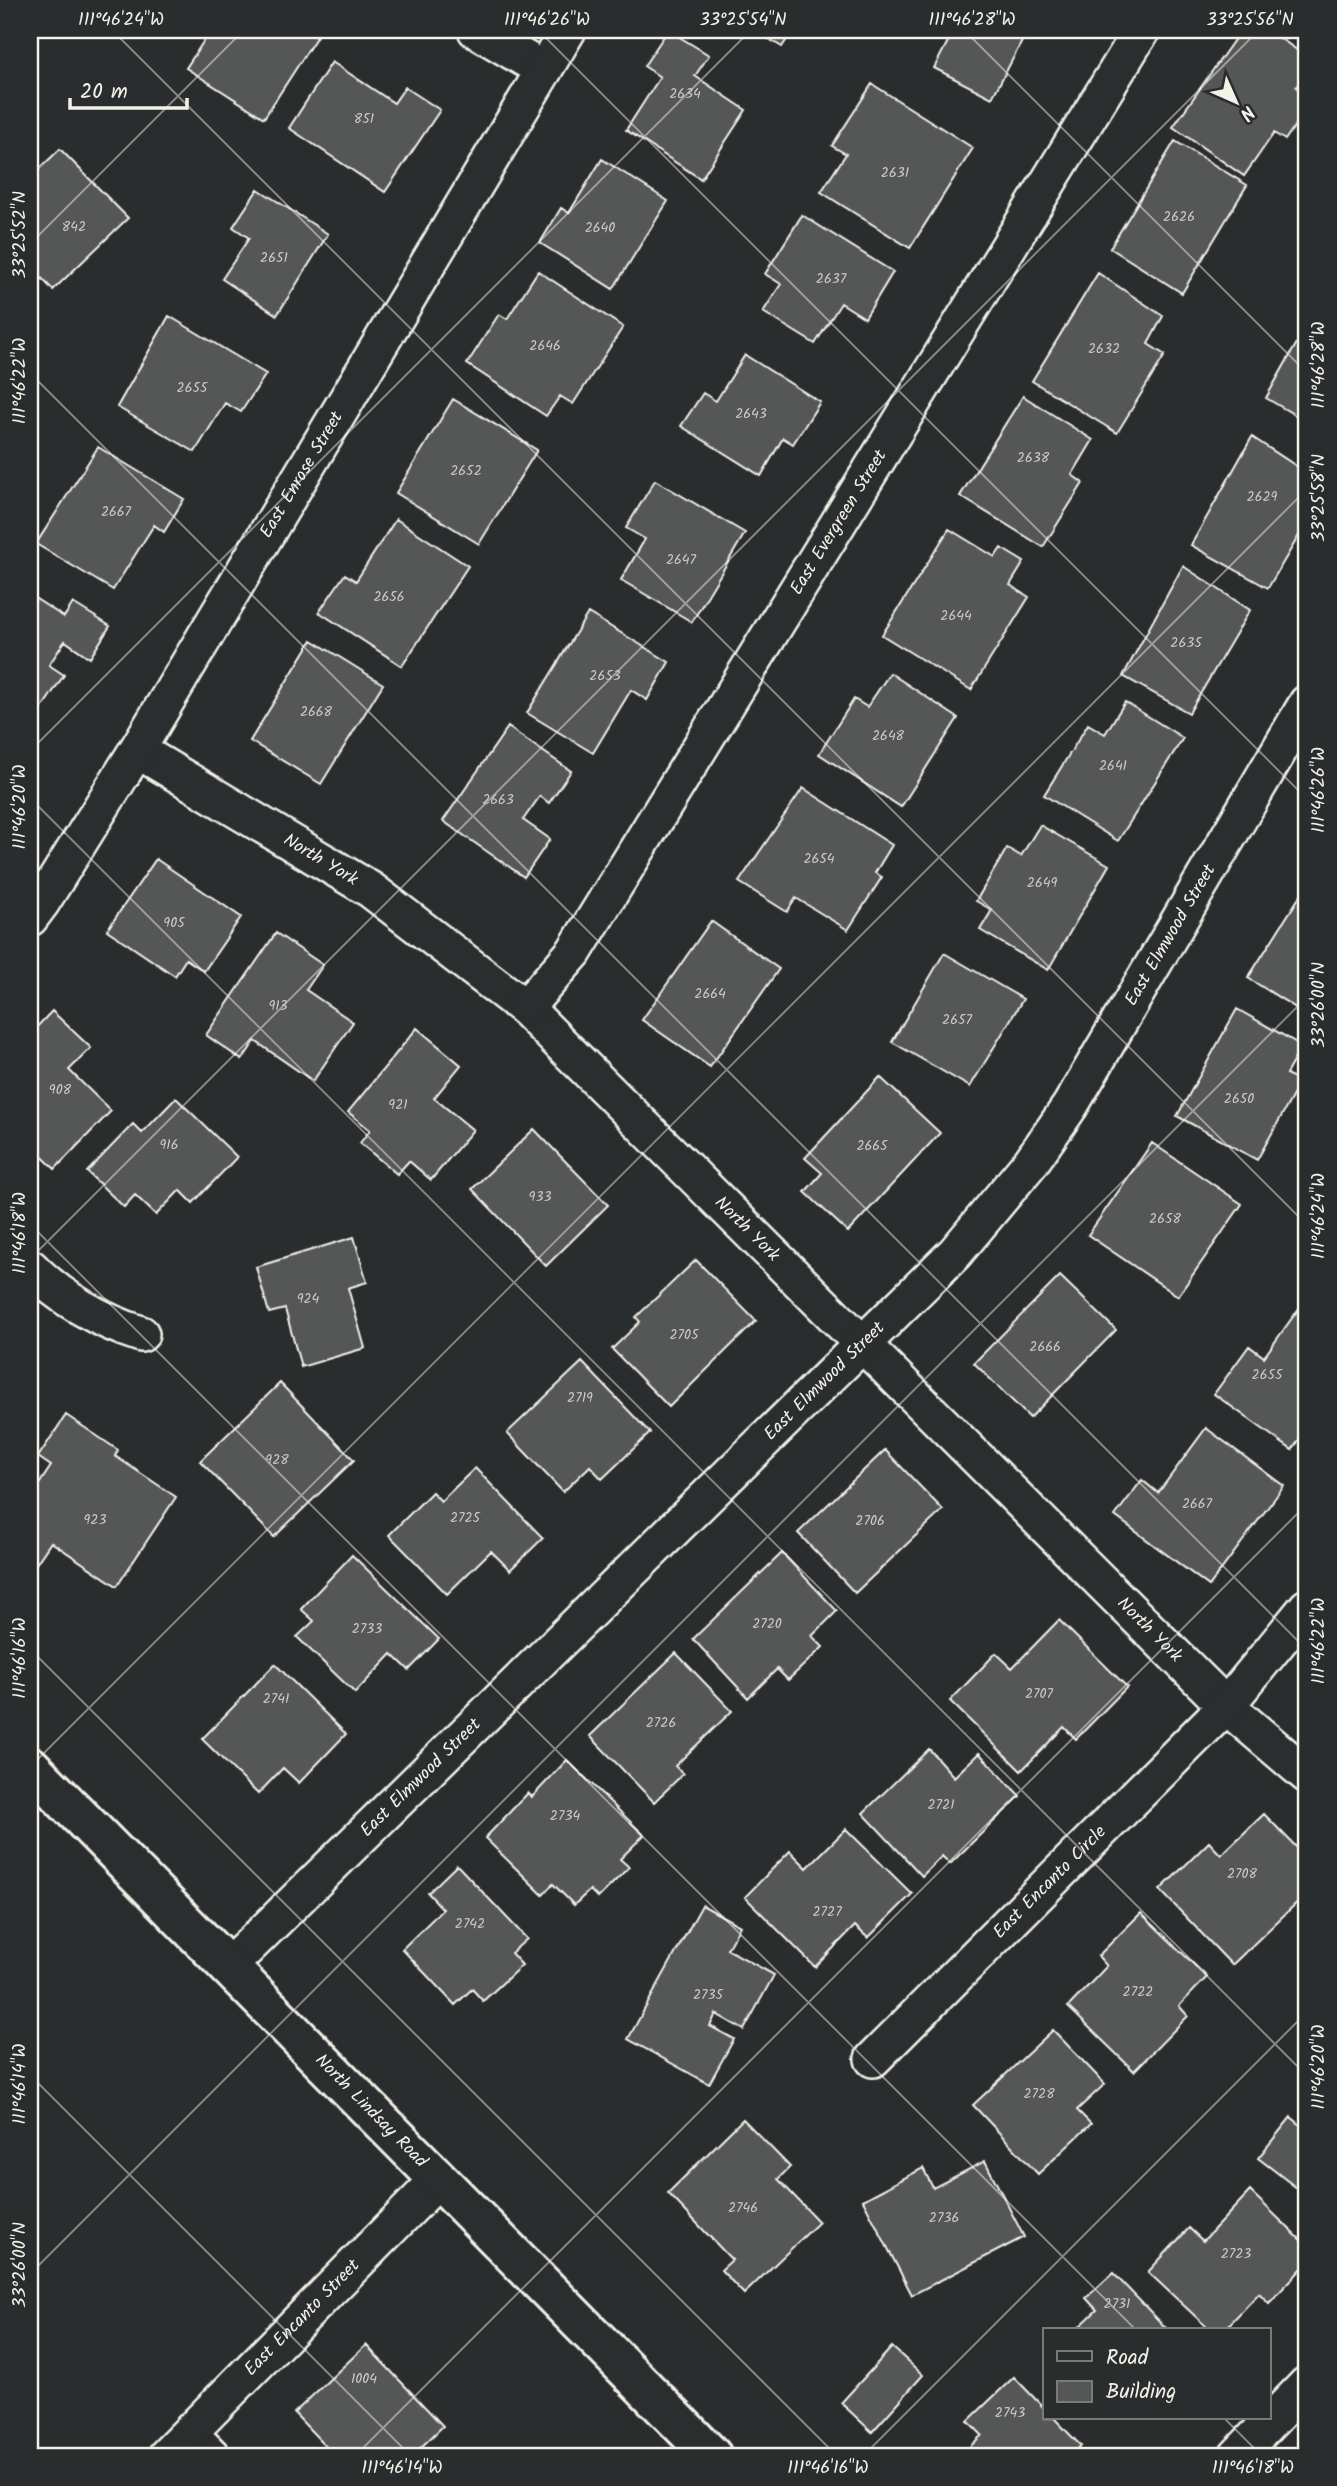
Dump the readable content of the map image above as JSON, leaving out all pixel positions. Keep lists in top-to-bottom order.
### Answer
{
  "streets": {
    "main road": ["North Lindsay Road"],
    "street": [
      "East Enrose Street",
      "East Evergreen Street",
      "North York",
      "East Elmwood Street",
      "East Encanto Circle",
      "East Encanto Street"
    ]
  },
  "crossings": [
    ["East Enrose Street", "North York"],
    ["East Evergreen Street", "North York"],
    ["North York", "East Elmwood Street"],
    ["North York", "East Encanto Circle"],
    ["East Elmwood Street", "North Lindsay Road"],
    ["North Lindsay Road", "East Encanto Street"]
  ],
  "house_numbers": [
    "2634",
    "851",
    "2631",
    "2626",
    "842",
    "2640",
    "2651",
    "2637",
    "2646",
    "2632",
    "2655",
    "2643",
    "2638",
    "2652",
    "2629",
    "2667",
    "2647",
    "2656",
    "2644",
    "2635",
    "2653",
    "2668",
    "2648",
    "2641",
    "2663",
    "2654",
    "2649",
    "905",
    "2664",
    "913",
    "2657",
    "908",
    "2650",
    "921",
    "916",
    "2665",
    "933",
    "2658",
    "924",
    "2705",
    "2666",
    "2655",
    "2719",
    "928",
    "2667",
    "2725",
    "923",
    "2706",
    "2720",
    "2733",
    "2707",
    "2741",
    "2726",
    "2721",
    "2734",
    "2708",
    "2727",
    "2742",
    "2722",
    "2735",
    "2728",
    "2746",
    "2736",
    "2723",
    "2731",
    "1004",
    "2743"
  ],
  "legend": ["Road", "Building"],
  "scale_bar": "20 m",
  "north": "bottom right",
  "coordinates": [
    "111°46'24\"W",
    "111°46'26\"W",
    "33°25'54\"N",
    "111°46'28\"W",
    "33°25'56\"N",
    "33°25'52\"N",
    "111°46'22\"W",
    "33°25'58\"N",
    "111°46'20\"W",
    "33°26'00\"N",
    "111°46'18\"W",
    "111°46'16\"W",
    "111°46'14\"W"
  ]
}
